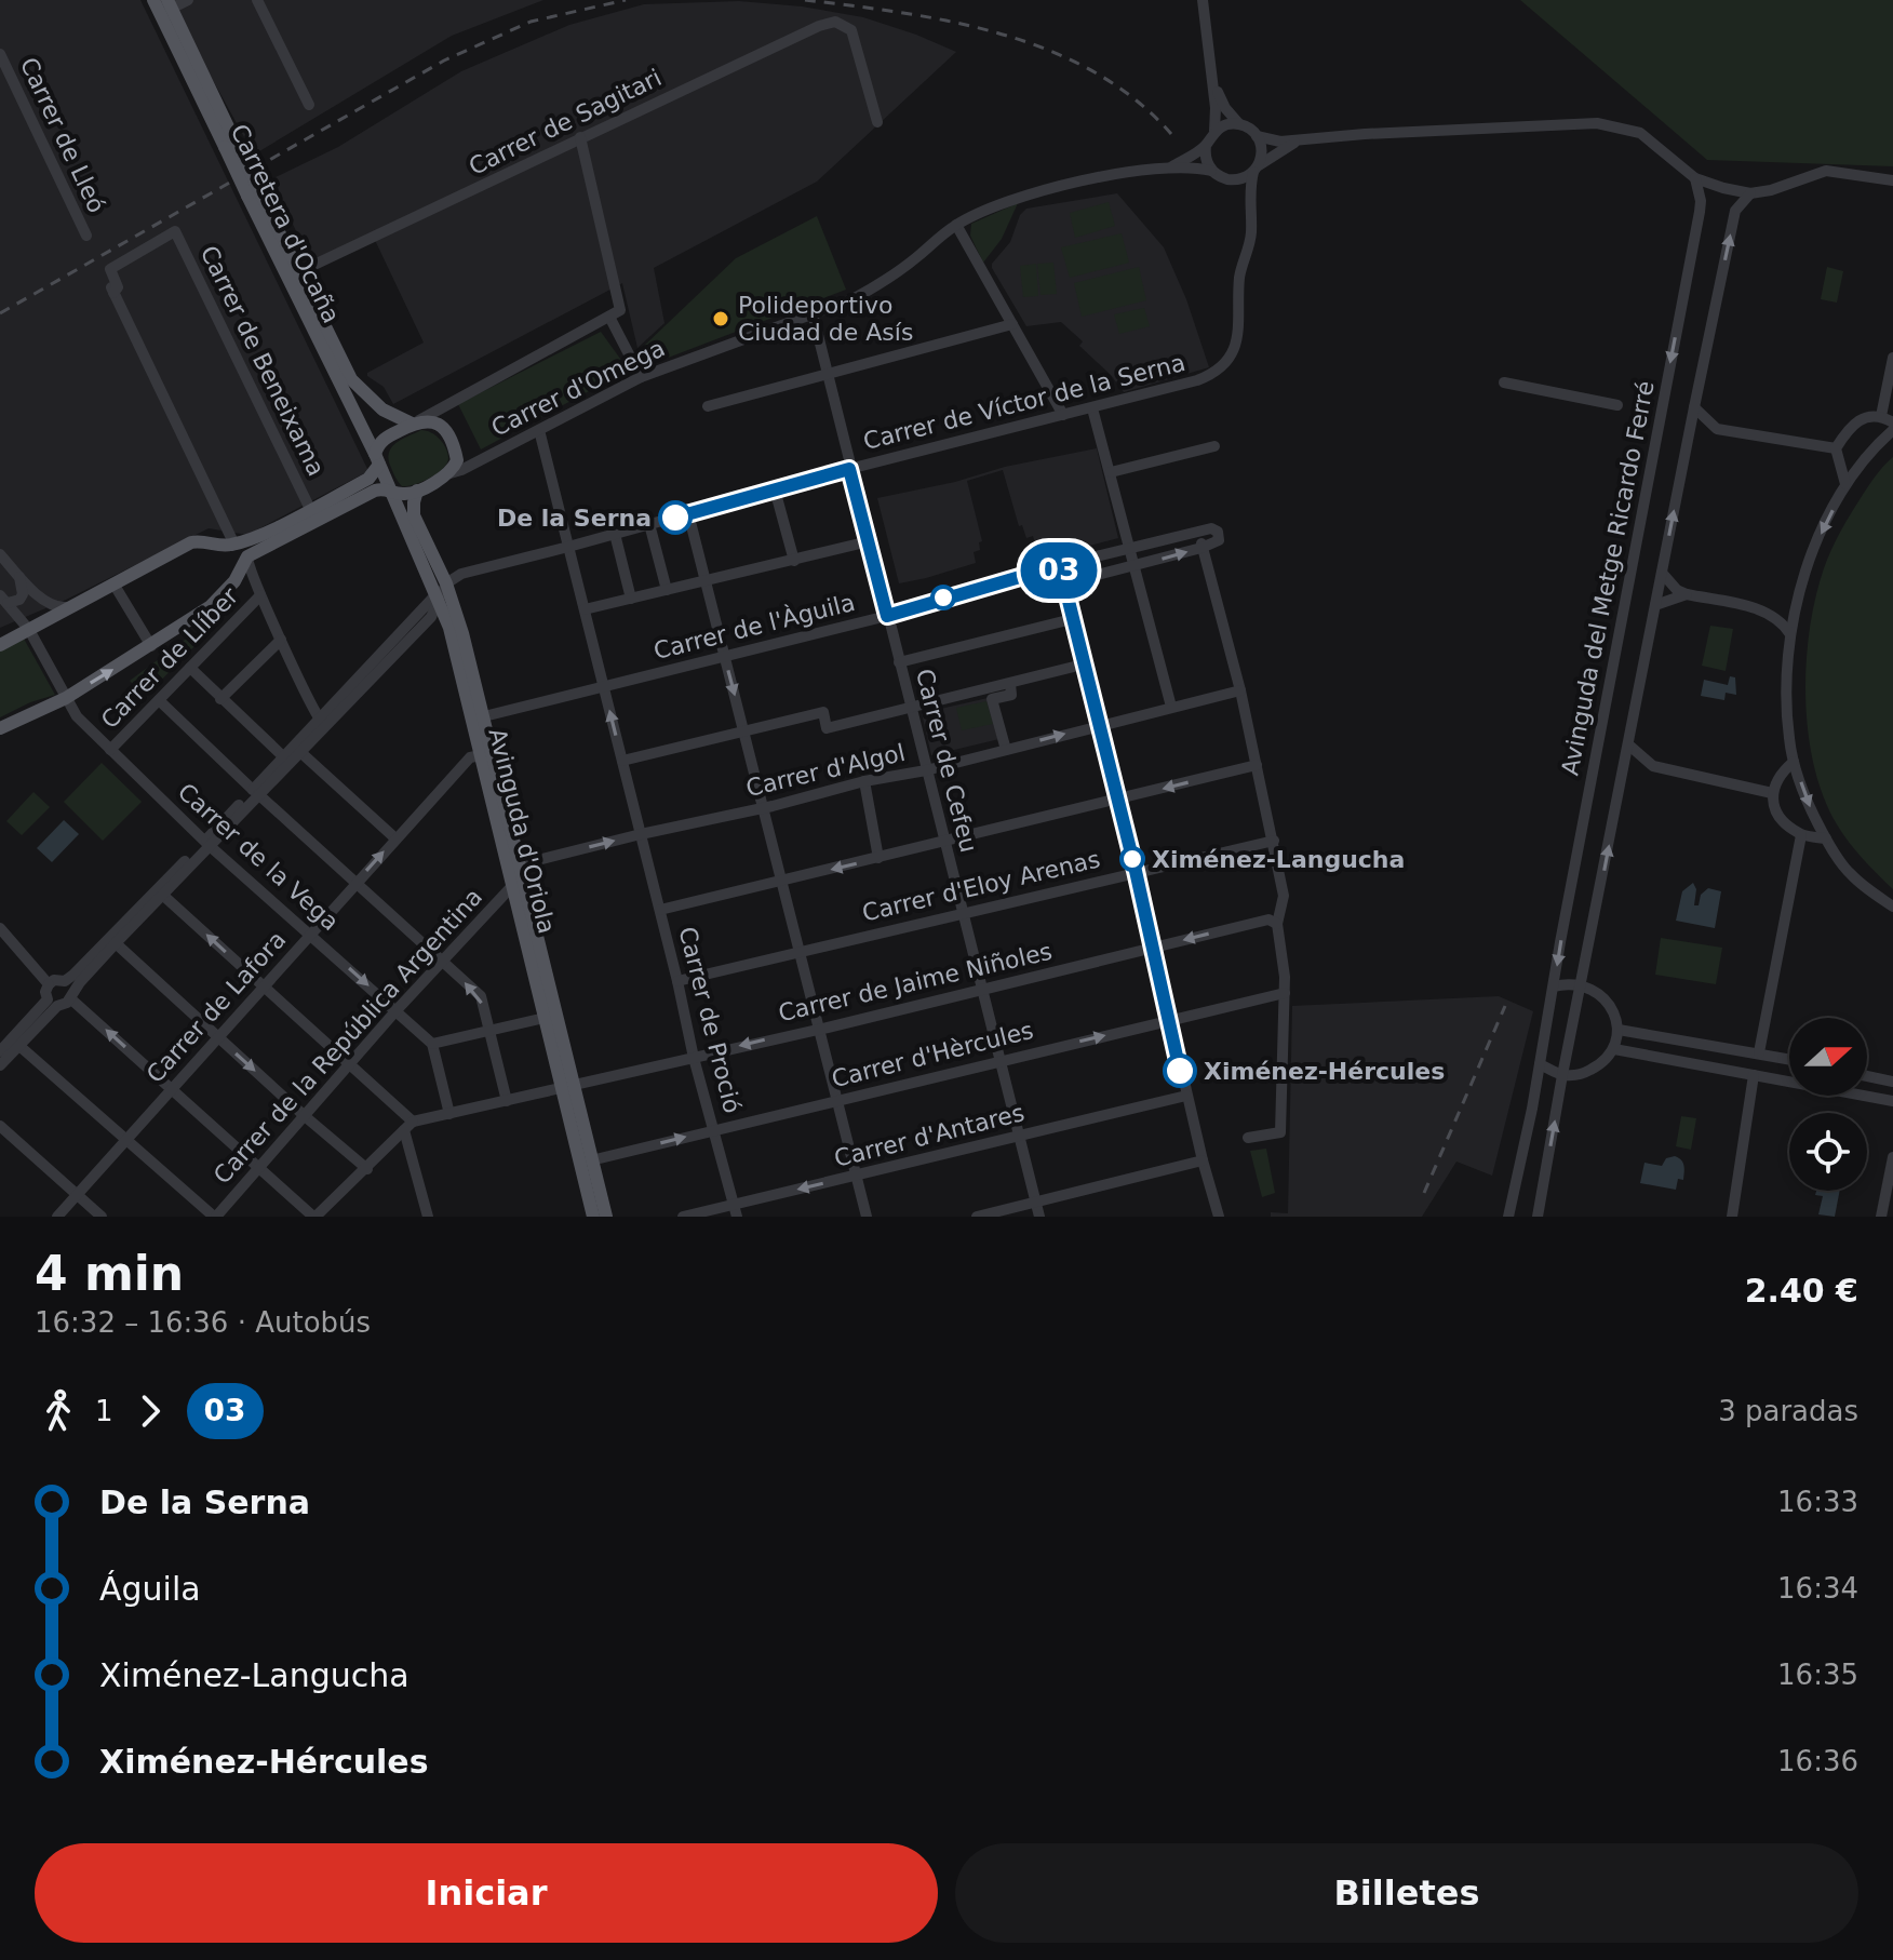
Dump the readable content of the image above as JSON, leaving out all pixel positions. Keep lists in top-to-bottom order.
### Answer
{
  "streets": {
    "main road": ["Carretera d'Ocaña", "Carrer d'Omega", "Avinguda d'Oriola"],
    "street": [
      "Carrer de Sagitari",
      "Carrer de Lleó",
      "Carrer de Beneixama",
      "Carrer de Víctor de la Serna",
      "Avinguda del Metge Ricardo Ferré",
      "Carrer de l'Àguila",
      "Carrer de Llíber",
      "Carrer de Cefeu",
      "Carrer d'Algol",
      "Carrer de la Vega",
      "Carrer d'Eloy Arenas",
      "Carrer de Jaime Niñoles",
      "Carrer de Lafora",
      "Carrer de Proció",
      "Carrer de la República Argentina",
      "Carrer d'Hèrcules",
      "Carrer d'Antares"
    ]
  },
  "crossings": [
    ["Carrer de Sagitari", "Carretera d'Ocaña"],
    ["Carretera d'Ocaña", "Carrer d'Omega"],
    ["Carretera d'Ocaña", "Avinguda d'Oriola"],
    ["Carrer de Beneixama", "Carrer d'Omega"],
    ["Carrer d'Omega", "Carrer de Cefeu"],
    ["Carrer d'Omega", "Avinguda d'Oriola"],
    ["Carrer d'Omega", "Carrer de Proció"],
    ["Carrer de Víctor de la Serna", "Carrer de Cefeu"],
    ["Carrer de Víctor de la Serna", "Avinguda d'Oriola"],
    ["Carrer de Víctor de la Serna", "Carrer de Proció"],
    ["Carrer de l'Àguila", "Carrer de Cefeu"],
    ["Carrer de l'Àguila", "Avinguda d'Oriola"],
    ["Carrer de l'Àguila", "Carrer de Proció"],
    ["Carrer de Llíber", "Carrer de la Vega"],
    ["Carrer de Cefeu", "Carrer d'Algol"],
    ["Carrer de Cefeu", "Carrer d'Eloy Arenas"],
    ["Carrer de Cefeu", "Carrer de Jaime Niñoles"],
    ["Carrer de Cefeu", "Carrer d'Hèrcules"],
    ["Carrer de Cefeu", "Carrer d'Antares"],
    ["Carrer d'Algol", "Avinguda d'Oriola"],
    ["Carrer d'Algol", "Carrer de Proció"],
    ["Avinguda d'Oriola", "Carrer de Jaime Niñoles"],
    ["Avinguda d'Oriola", "Carrer de Lafora"],
    ["Avinguda d'Oriola", "Carrer de la República Argentina"],
    ["Avinguda d'Oriola", "Carrer d'Hèrcules"],
    ["Carrer de la Vega", "Carrer de Lafora"],
    ["Carrer de la Vega", "Carrer de la República Argentina"],
    ["Carrer d'Eloy Arenas", "Carrer de Proció"],
    ["Carrer de Jaime Niñoles", "Carrer de Proció"],
    ["Carrer de Proció", "Carrer d'Hèrcules"],
    ["Carrer de Proció", "Carrer d'Antares"]
  ],
  "one_way": ["Carrer d'Hèrcules"],
  "places": [
    "Polideportivo Ciudad de Asís",
    "De la Serna",
    "Ximénez-Langucha",
    "Ximénez-Hércules"
  ],
  "lines": ["bus line 03"],
  "north": "right",
  "page": {
    "on_map": "03",
    "heading": ["4 min", "16:32 – 16:36 · Autobús", "2.40 €"],
    "legs": ["1", "03", "3 paradas"],
    "list": [
      {
        "name": "De la Serna",
        "value": "16:33"
      },
      {
        "name": "Águila",
        "value": "16:34"
      },
      {
        "name": "Ximénez-Langucha",
        "value": "16:35"
      },
      {
        "name": "Ximénez-Hércules",
        "value": "16:36"
      }
    ],
    "buttons": ["Iniciar", "Billetes"]
  }
}
